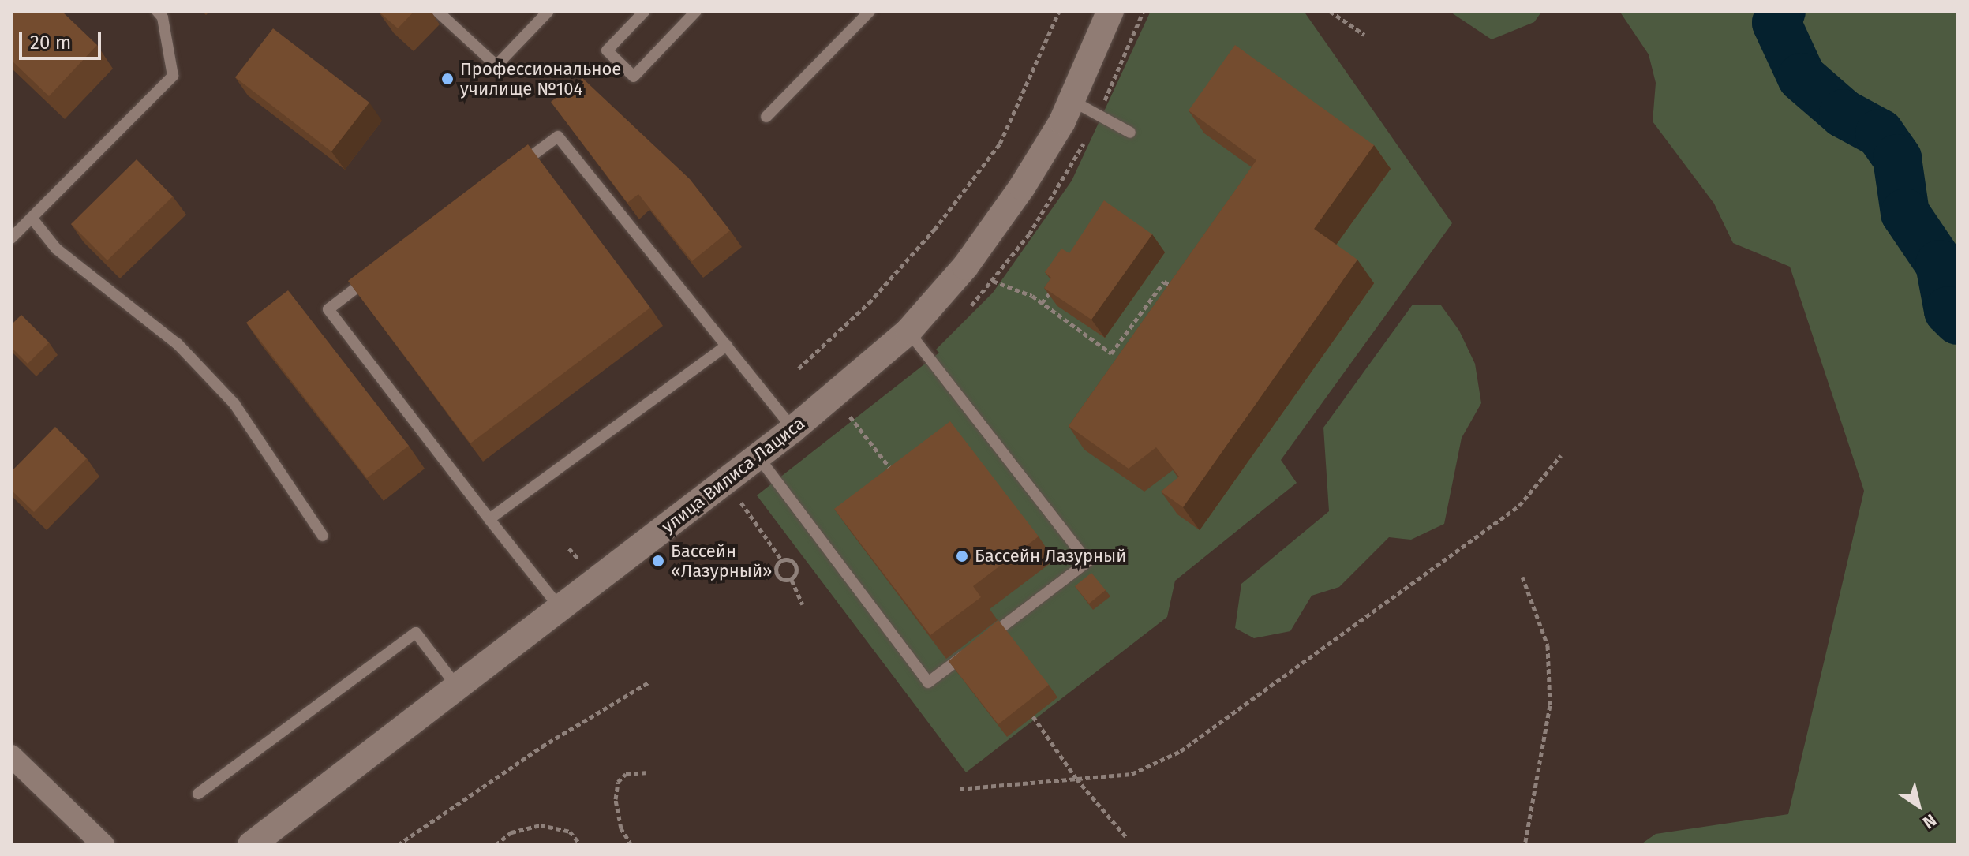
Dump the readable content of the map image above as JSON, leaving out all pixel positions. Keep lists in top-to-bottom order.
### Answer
{
  "streets": {
    "street": ["улица Вилиса Лациса"]
  },
  "places": ["Профессиональное училище №104", "Бассейн Лазурный", "Бассейн «Лазурный»"],
  "scale_bar": "20 m",
  "north": "bottom right"
}
